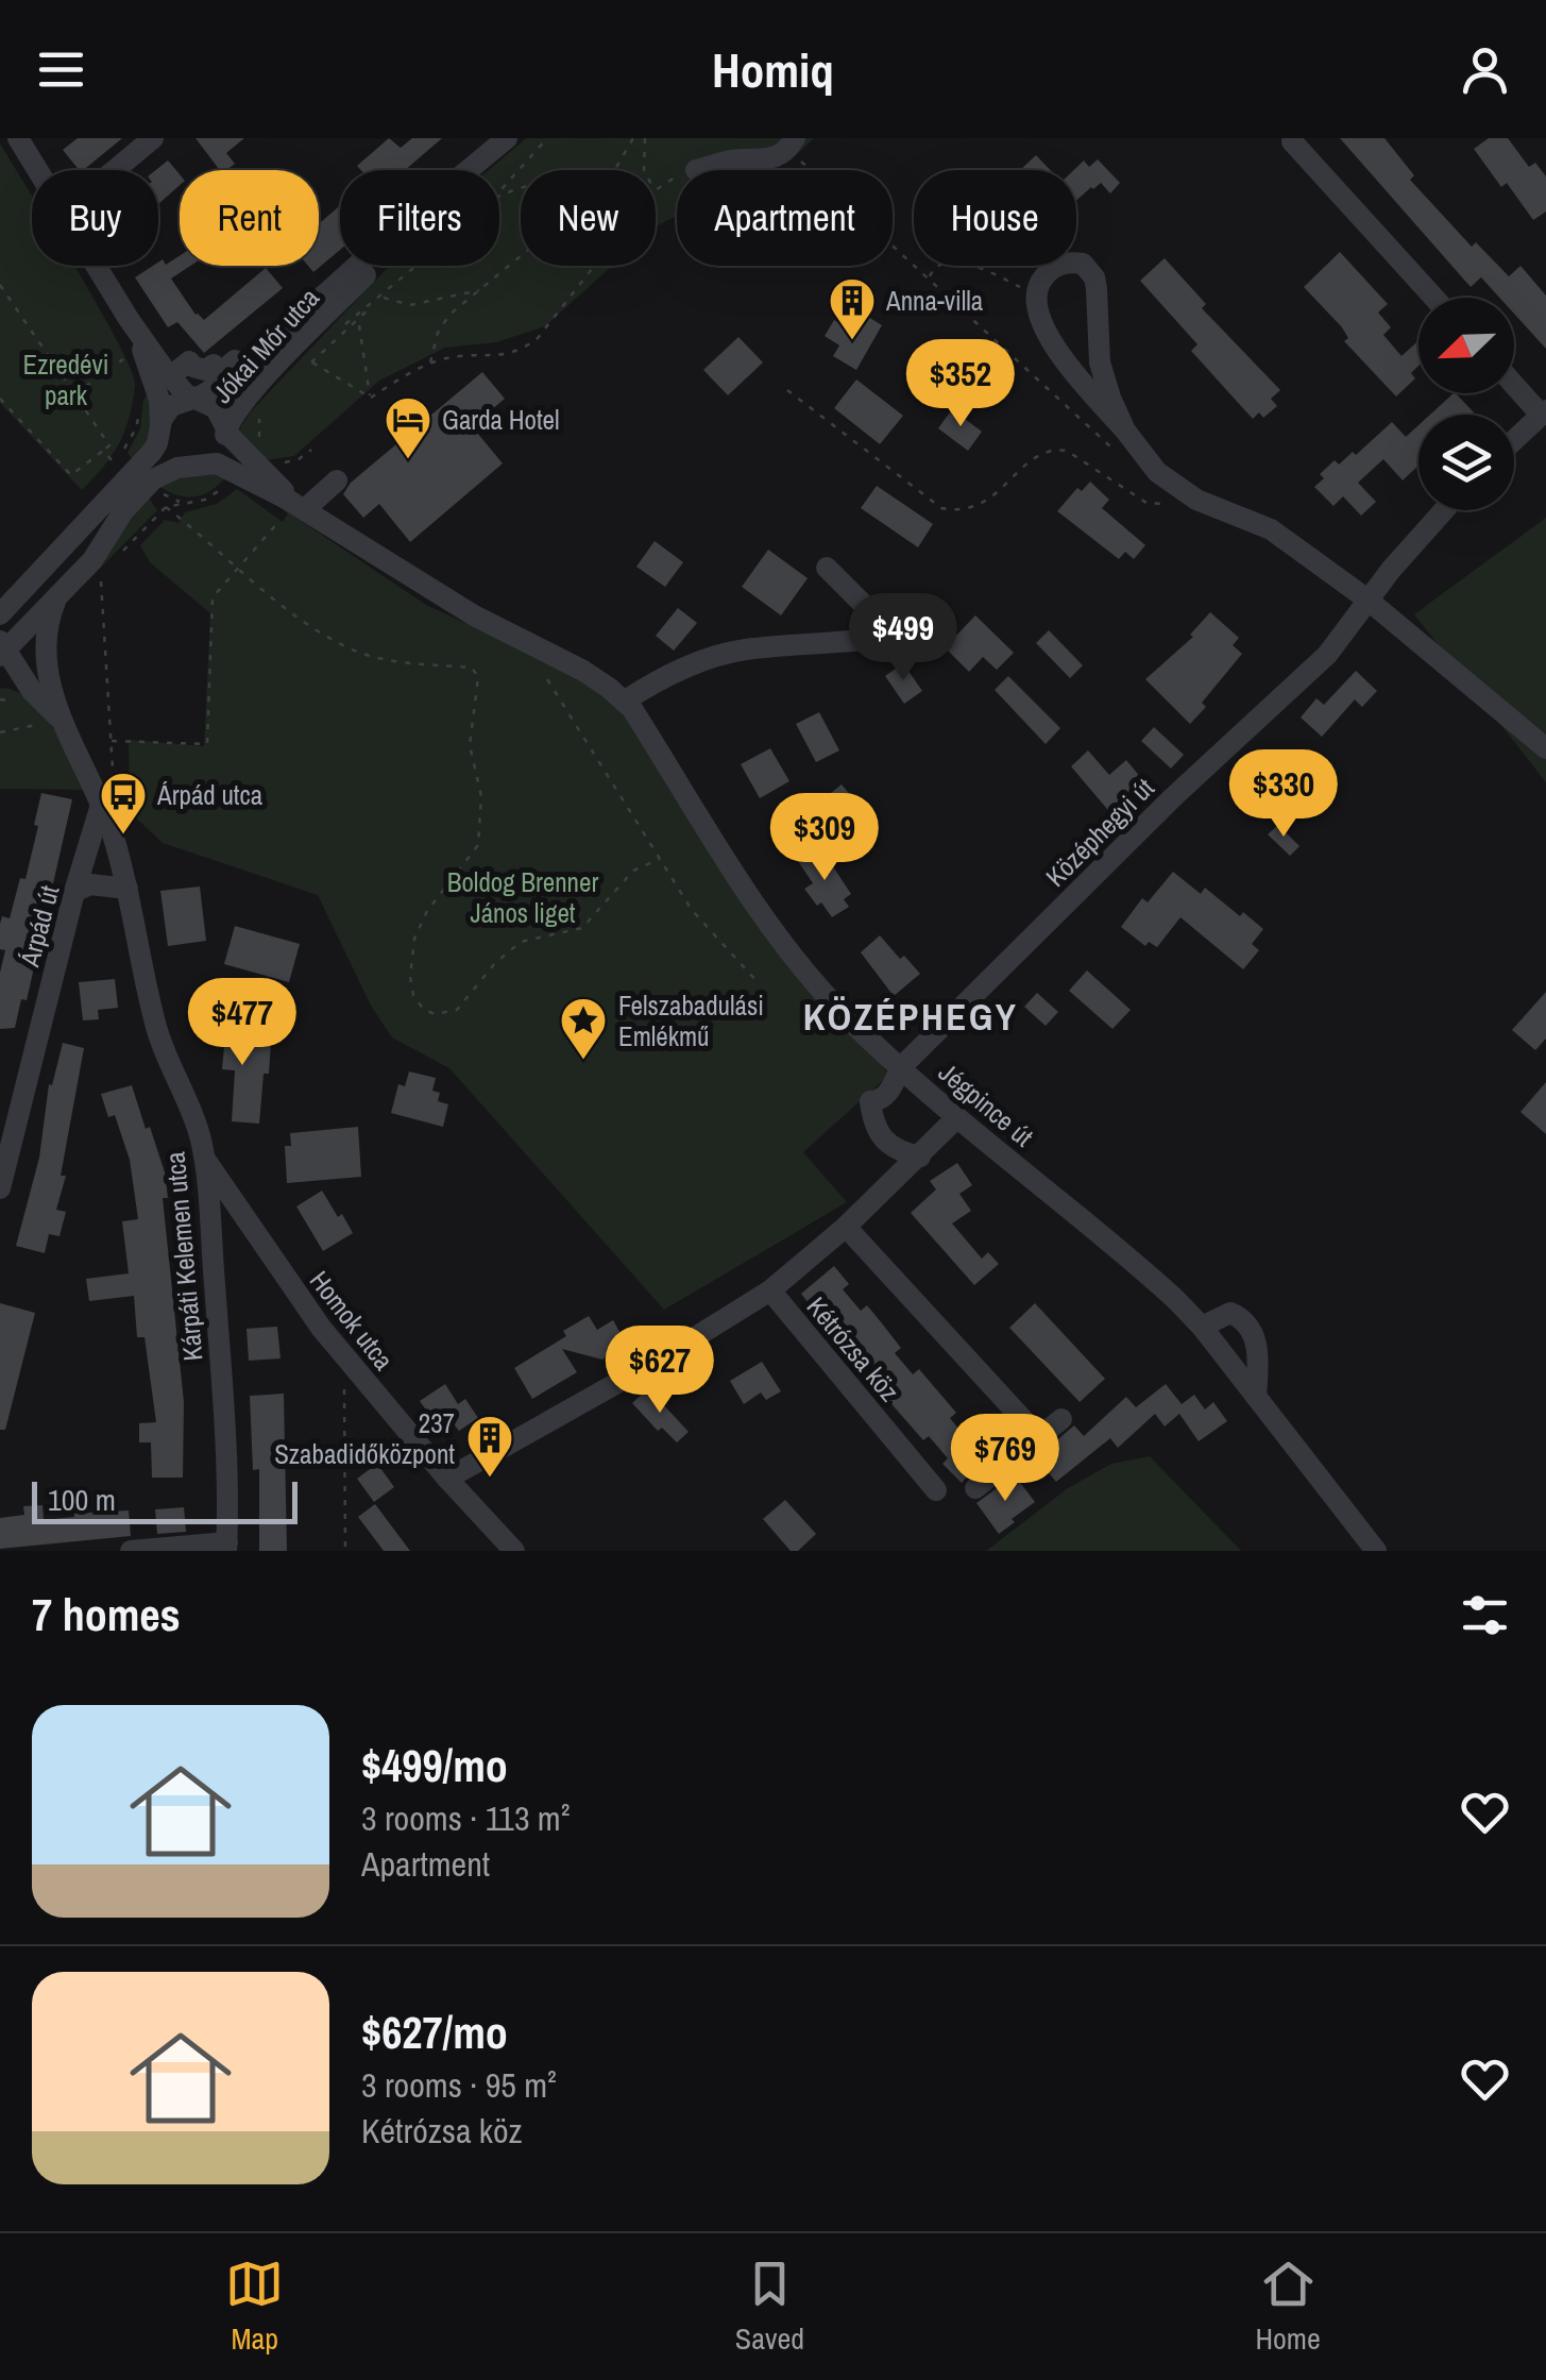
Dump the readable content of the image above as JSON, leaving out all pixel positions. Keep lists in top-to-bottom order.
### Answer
{
  "streets": {
    "street": [
      "Jókai Mór utca",
      "Középhegyi út",
      "Árpád út",
      "Jégpince út",
      "Kárpáti Kelemen utca",
      "Homok utca",
      "Kétrózsa köz"
    ]
  },
  "crossings": [
    ["Jókai Mór utca", "Jégpince út"],
    ["Középhegyi út", "Jégpince út"],
    ["Középhegyi út", "Kétrózsa köz"],
    ["Árpád út", "Kárpáti Kelemen utca"],
    ["Jégpince út", "Kétrózsa köz"],
    ["Kárpáti Kelemen utca", "Homok utca"],
    ["Homok utca", "Kétrózsa köz"]
  ],
  "districts": ["KÖZÉPHEGY"],
  "parks": ["Ezredévi park", "Boldog Brenner János liget"],
  "places": {
    "building": ["Anna-villa", "237 Szabadidőközpont"],
    "hotel": ["Garda Hotel"],
    "bus stop": ["Árpád utca"],
    "place": ["Felszabadulási Emlékmű"]
  },
  "scale_bar": "100 m",
  "north": "bottom left",
  "page": {
    "header": "Homiq",
    "chip": [
      "Buy",
      "Rent",
      "Filters",
      "New",
      "Apartment",
      "House"
    ],
    "price": [
      "$352",
      "$499",
      "$330",
      "$309",
      "$477",
      "$627",
      "$769"
    ],
    "scale": "100 m",
    "heading": "7 homes",
    "list": [
      {
        "name": "$499/mo",
        "note": "3 rooms · 113 m² · Apartment"
      },
      {
        "name": "$627/mo",
        "note": "3 rooms · 95 m² · Kétrózsa köz"
      }
    ],
    "tabs": ["Map", "Saved", "Home"]
  }
}
